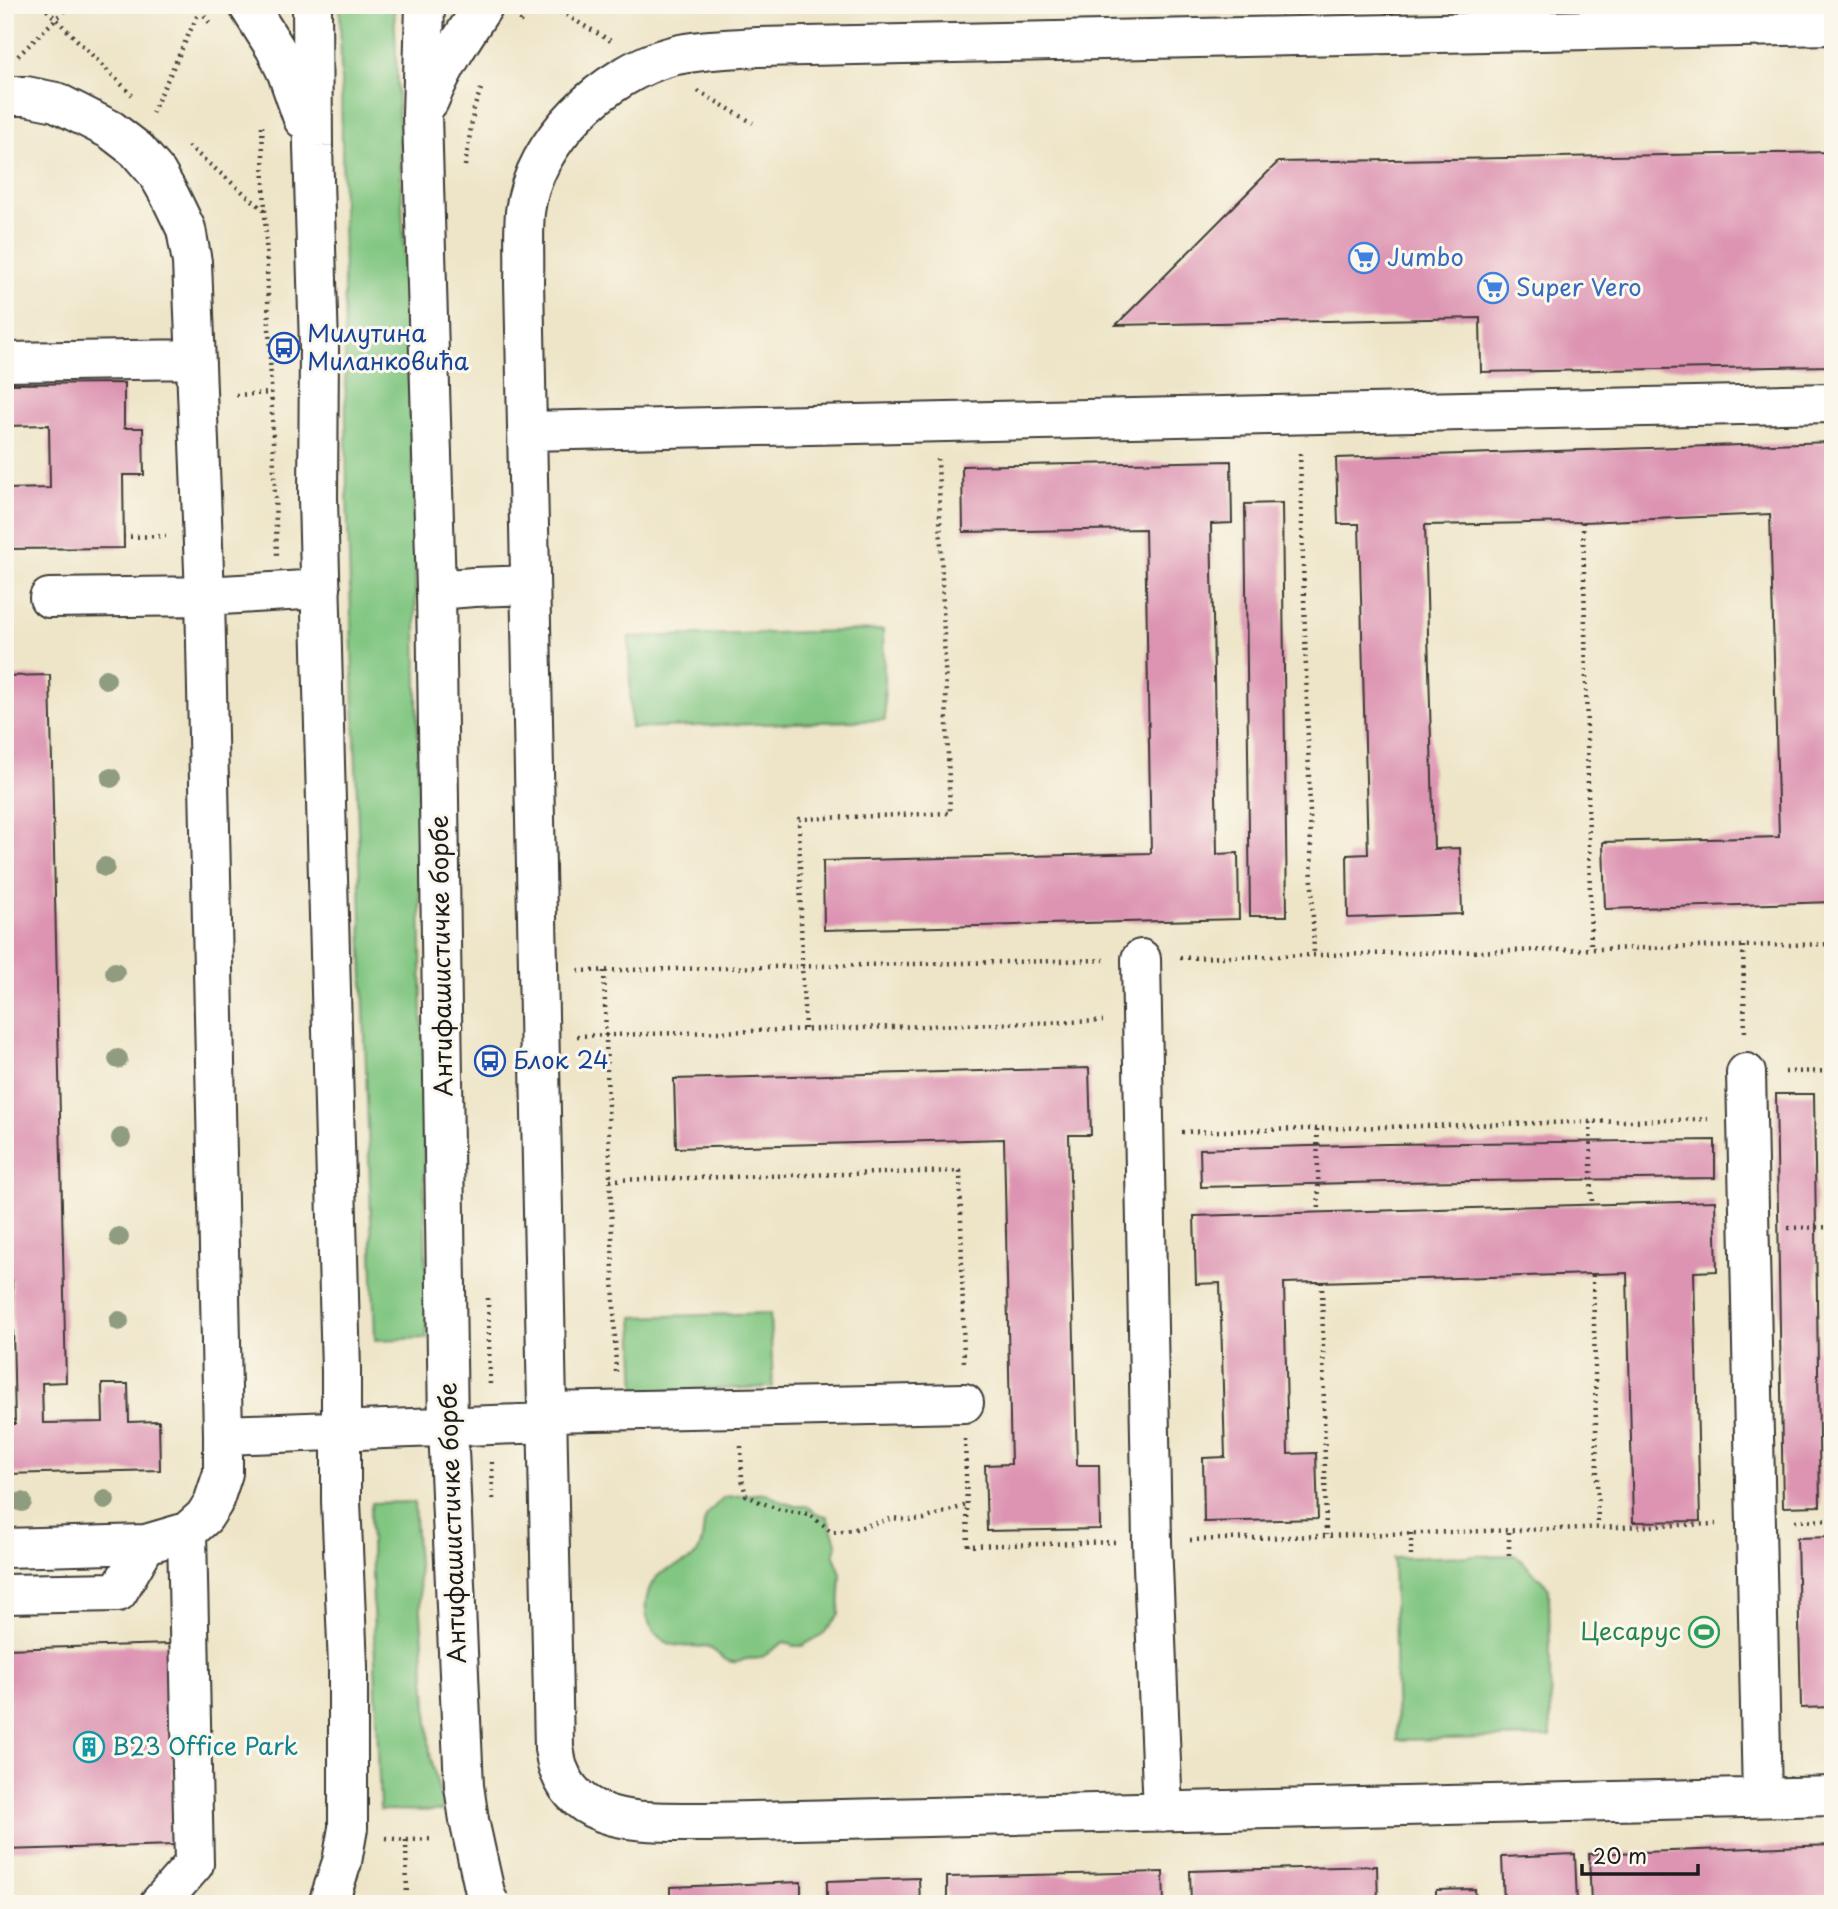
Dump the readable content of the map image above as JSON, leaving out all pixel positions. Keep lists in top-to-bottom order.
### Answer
{
  "streets": {
    "street": ["Антифашистичке борбе"]
  },
  "places": {
    "supermarket": ["Jumbo", "Super Vero"],
    "bus stop": ["Милутина Миланковића", "Блок 24"],
    "sports": ["Цесарус"],
    "building": ["B23 Office Park"]
  },
  "scale_bar": "20 m"
}
